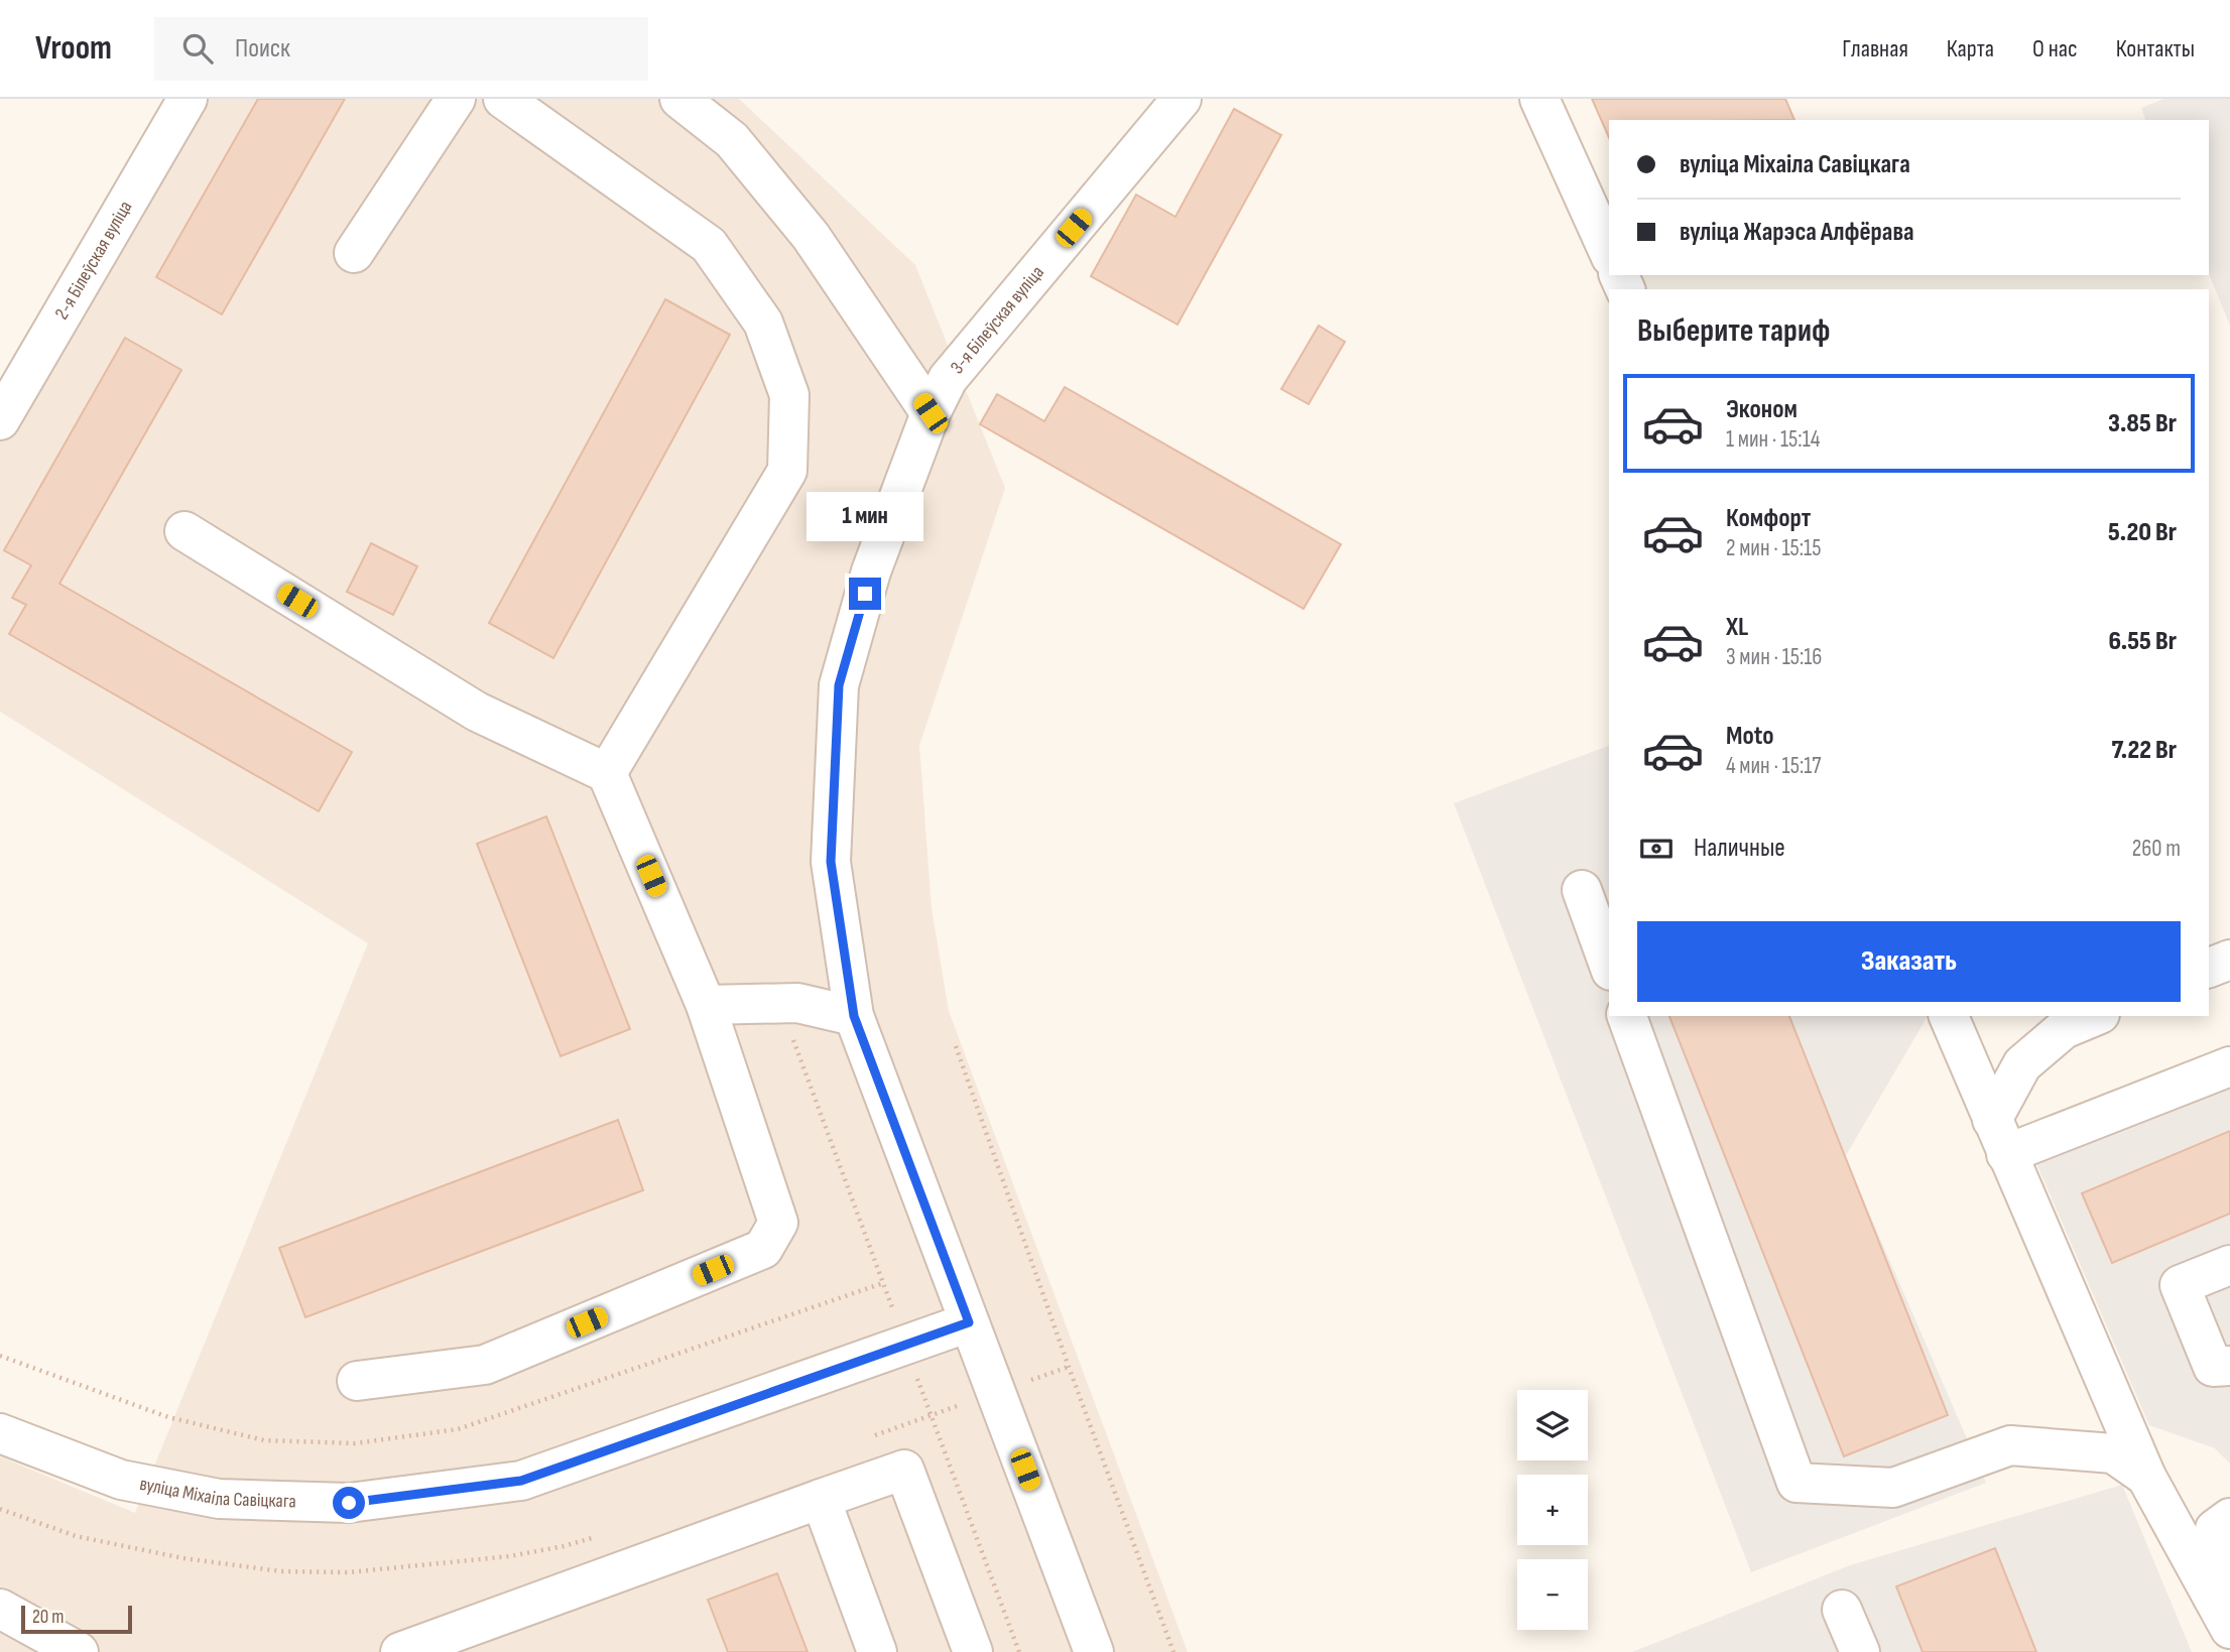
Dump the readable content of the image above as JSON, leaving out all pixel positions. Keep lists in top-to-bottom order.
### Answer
{
  "streets": {
    "street": ["2-я Білеўская вуліца", "3-я Білеўская вуліца", "вуліца Міхаіла Савіцкага"]
  },
  "crossings": [
    ["3-я Білеўская вуліца", "вуліца Міхаіла Савіцкага"]
  ],
  "scale_bar": "20 m",
  "page": {
    "header": "Vroom",
    "search": "Поиск",
    "nav": [
      "Главная",
      "Карта",
      "О нас",
      "Контакты"
    ],
    "banner": ["вуліца Міхаіла Савіцкага", "вуліца Жарэса Алфёрава"],
    "heading": "Выберите тариф",
    "list": [
      {
        "name": "Эконом",
        "note": "1 мин · 15:14",
        "value": "3.85 Br"
      },
      {
        "name": "Комфорт",
        "note": "2 мин · 15:15",
        "value": "5.20 Br"
      },
      {
        "name": "XL",
        "note": "3 мин · 15:16",
        "value": "6.55 Br"
      },
      {
        "name": "Moto",
        "note": "4 мин · 15:17",
        "value": "7.22 Br"
      }
    ],
    "bubble": "1 мин",
    "pay": ["Наличные", "260 m"],
    "buttons": "Заказать",
    "map_buttons": ["+", "−"],
    "scale": "20 m"
  }
}
